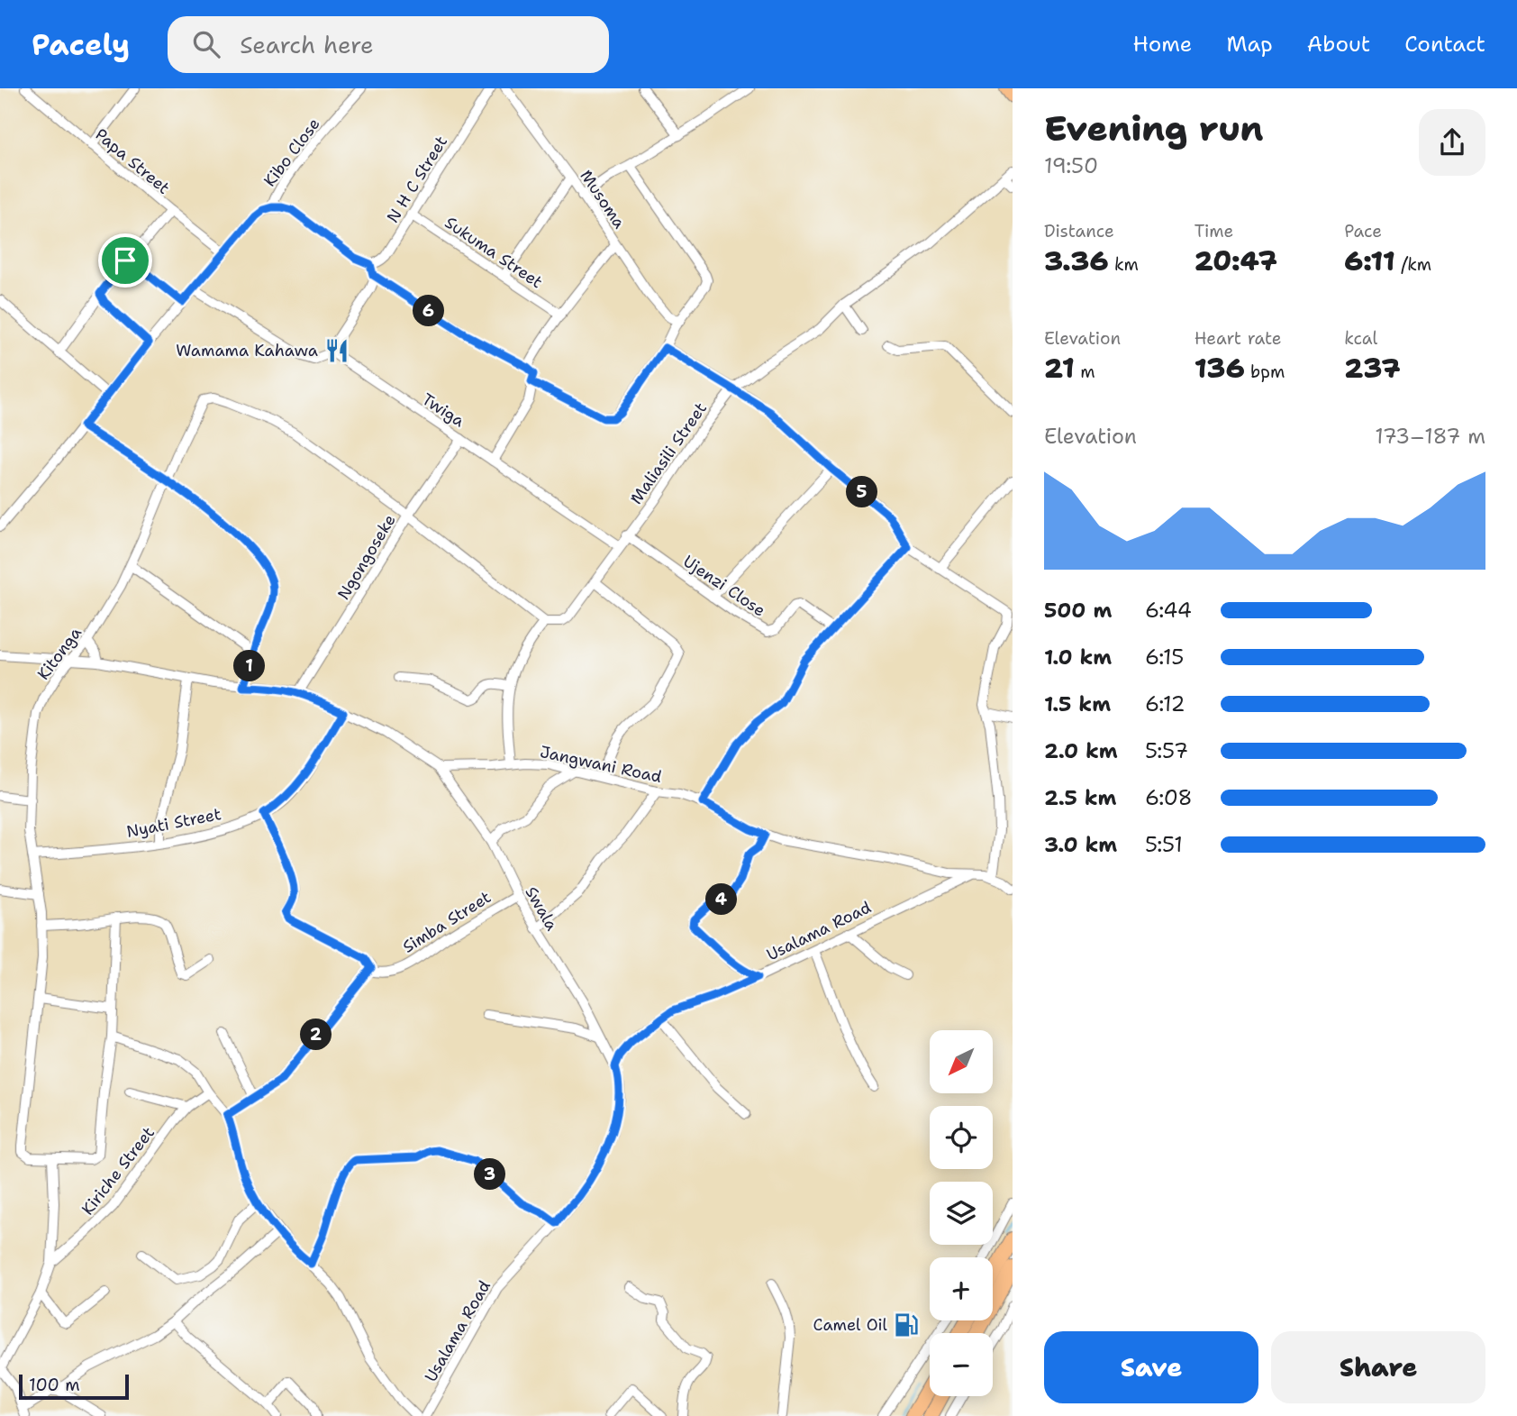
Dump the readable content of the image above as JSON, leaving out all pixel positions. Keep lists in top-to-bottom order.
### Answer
{
  "streets": {
    "street": [
      "Kibo Close",
      "Papa Street",
      "N H C Street",
      "Musoma",
      "Sukuma Street",
      "Twiga",
      "Maliasili Street",
      "Ngongoseke",
      "Ujenzi Close",
      "Kitonga",
      "Jangwani Road",
      "Nyati Street",
      "Swala",
      "Simba Street",
      "Usalama Road",
      "Kiriche Street"
    ]
  },
  "crossings": [
    ["N H C Street", "Sukuma Street"],
    ["Twiga", "Maliasili Street"],
    ["Twiga", "Ngongoseke"],
    ["Maliasili Street", "Ujenzi Close"],
    ["Maliasili Street", "Kitonga"],
    ["Ngongoseke", "Kitonga"],
    ["Kitonga", "Nyati Street"],
    ["Jangwani Road", "Swala"],
    ["Jangwani Road", "Usalama Road"],
    ["Swala", "Simba Street"],
    ["Swala", "Usalama Road"]
  ],
  "places": {
    "restaurant": ["Wamama Kahawa"],
    "fuel station": ["Camel Oil"]
  },
  "scale_bar": "100 m",
  "north": "bottom left",
  "page": {
    "header": "Pacely",
    "search": "Search here",
    "nav": [
      "Home",
      "Map",
      "About",
      "Contact"
    ],
    "heading": ["Evening run", "19:50"],
    "stats": [
      ["Distance", "3.36 km"],
      ["Time", "20:47"],
      ["Pace", "6:11 /km"],
      ["Elevation", "21 m"],
      ["Heart rate", "136 bpm"],
      ["kcal", "237"]
    ],
    "pins": [
      "6",
      "5",
      "1",
      "4",
      "2",
      "3"
    ],
    "chart": ["Elevation", "173–187 m"],
    "list": [
      {
        "name": "500 m",
        "note": "6:44"
      },
      {
        "name": "1.0 km",
        "note": "6:15"
      },
      {
        "name": "1.5 km",
        "note": "6:12"
      },
      {
        "name": "2.0 km",
        "note": "5:57"
      },
      {
        "name": "2.5 km",
        "note": "6:08"
      },
      {
        "name": "3.0 km",
        "note": "5:51"
      }
    ],
    "map_buttons": ["+", "−"],
    "buttons": ["Save", "Share"],
    "scale": "100 m"
  }
}
